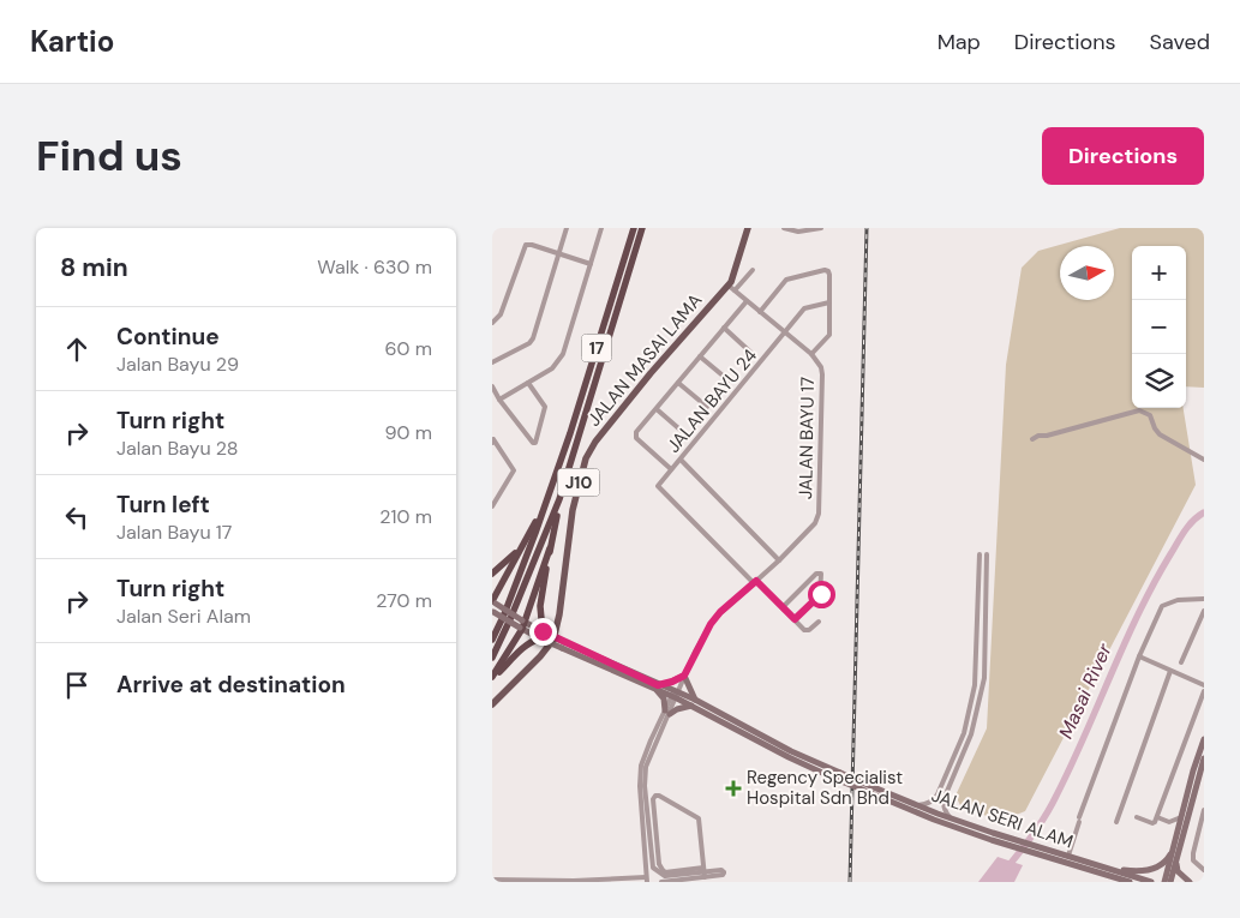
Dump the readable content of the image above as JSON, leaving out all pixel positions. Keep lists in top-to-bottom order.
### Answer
{
  "streets": {
    "highway": ["17"],
    "main road": ["JALAN MASAI LAMA", "J10", "JALAN SERI ALAM"],
    "street": ["JALAN BAYU 24", "JALAN BAYU 17"]
  },
  "crossings": [
    ["JALAN MASAI LAMA", "JALAN BAYU 17"],
    ["JALAN BAYU 24", "JALAN BAYU 17"],
    ["JALAN BAYU 17", "JALAN SERI ALAM"]
  ],
  "water": ["Masai River"],
  "places": {
    "health": ["Regency Specialist Hospital Sdn Bhd"]
  },
  "north": "right",
  "page": {
    "header": "Kartio",
    "nav": ["Map", "Directions", "Saved"],
    "buttons": "Directions",
    "title": "Find us",
    "heading": ["8 min", "Walk · 630 m"],
    "map_buttons": ["+", "−"],
    "list": [
      ["Continue", "Jalan Bayu 29", "60 m"],
      ["Turn right", "Jalan Bayu 28", "90 m"],
      ["Turn left", "Jalan Bayu 17", "210 m"],
      ["Turn right", "Jalan Seri Alam", "270 m"],
      "Arrive at destination"
    ]
  }
}
